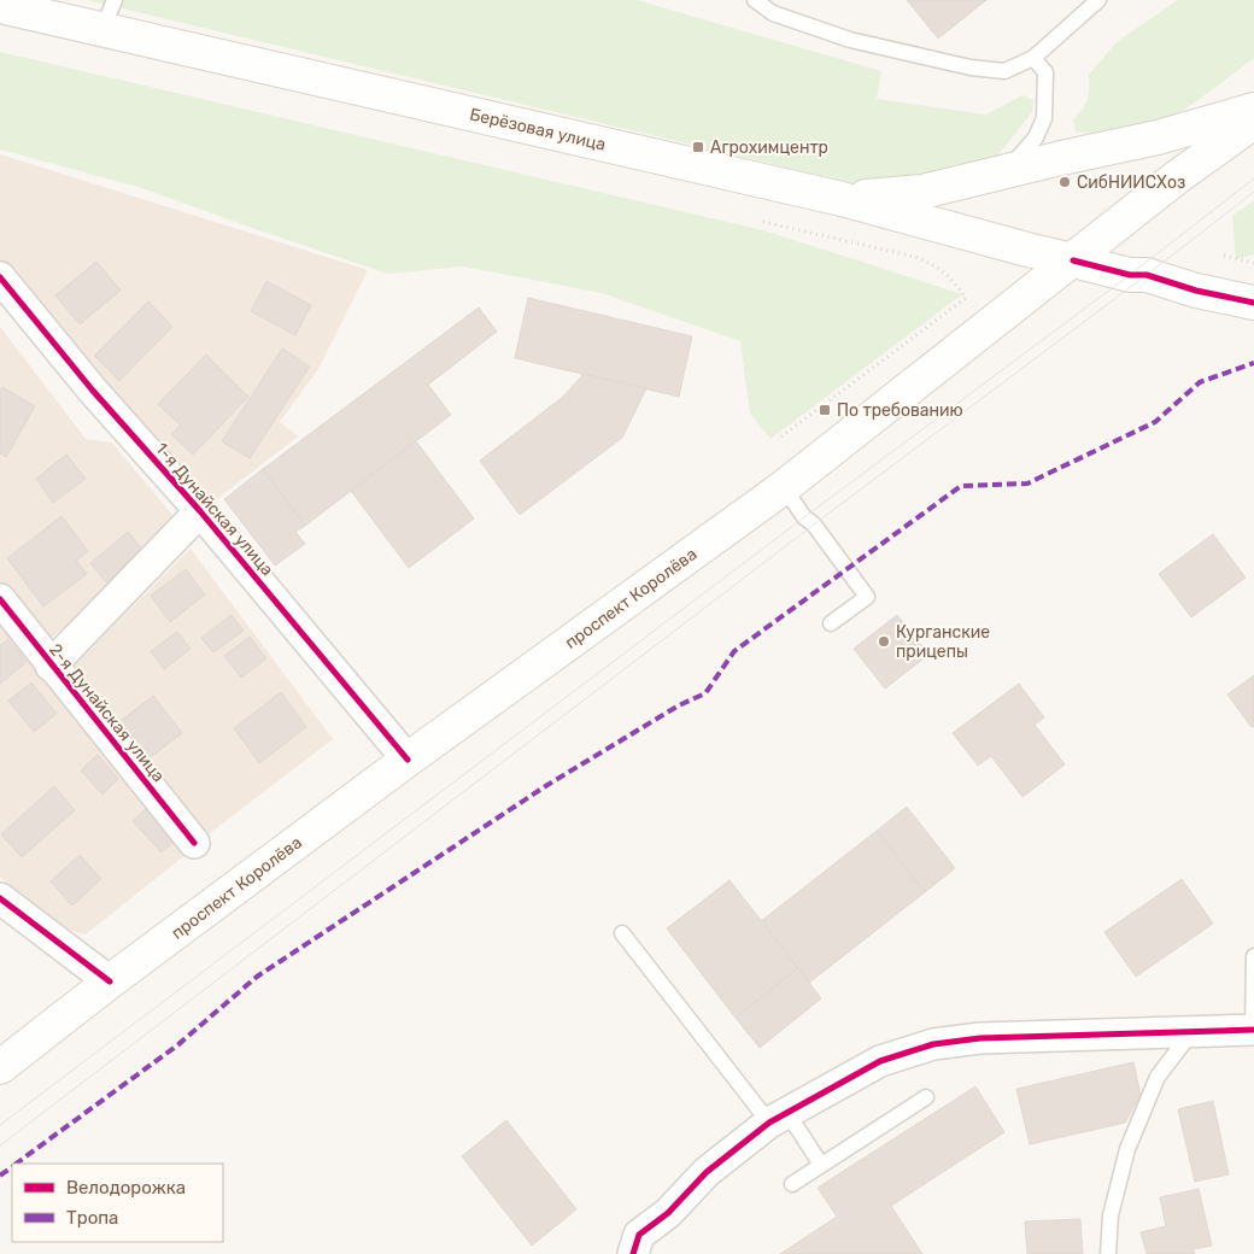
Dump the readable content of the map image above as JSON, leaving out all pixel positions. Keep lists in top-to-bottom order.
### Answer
{
  "streets": {
    "main road": ["Берёзовая улица", "проспект Королёва"],
    "street": ["1-я Дунайская улица", "2-я Дунайская улица"]
  },
  "crossings": [
    ["Берёзовая улица", "проспект Королёва"],
    ["1-я Дунайская улица", "проспект Королёва"]
  ],
  "places": {
    "transit": ["Агрохимцентр", "По требованию"],
    "other": ["СибНИИСХоз", "Курганские прицепы"]
  },
  "legend": ["Велодорожка", "Тропа"]
}
